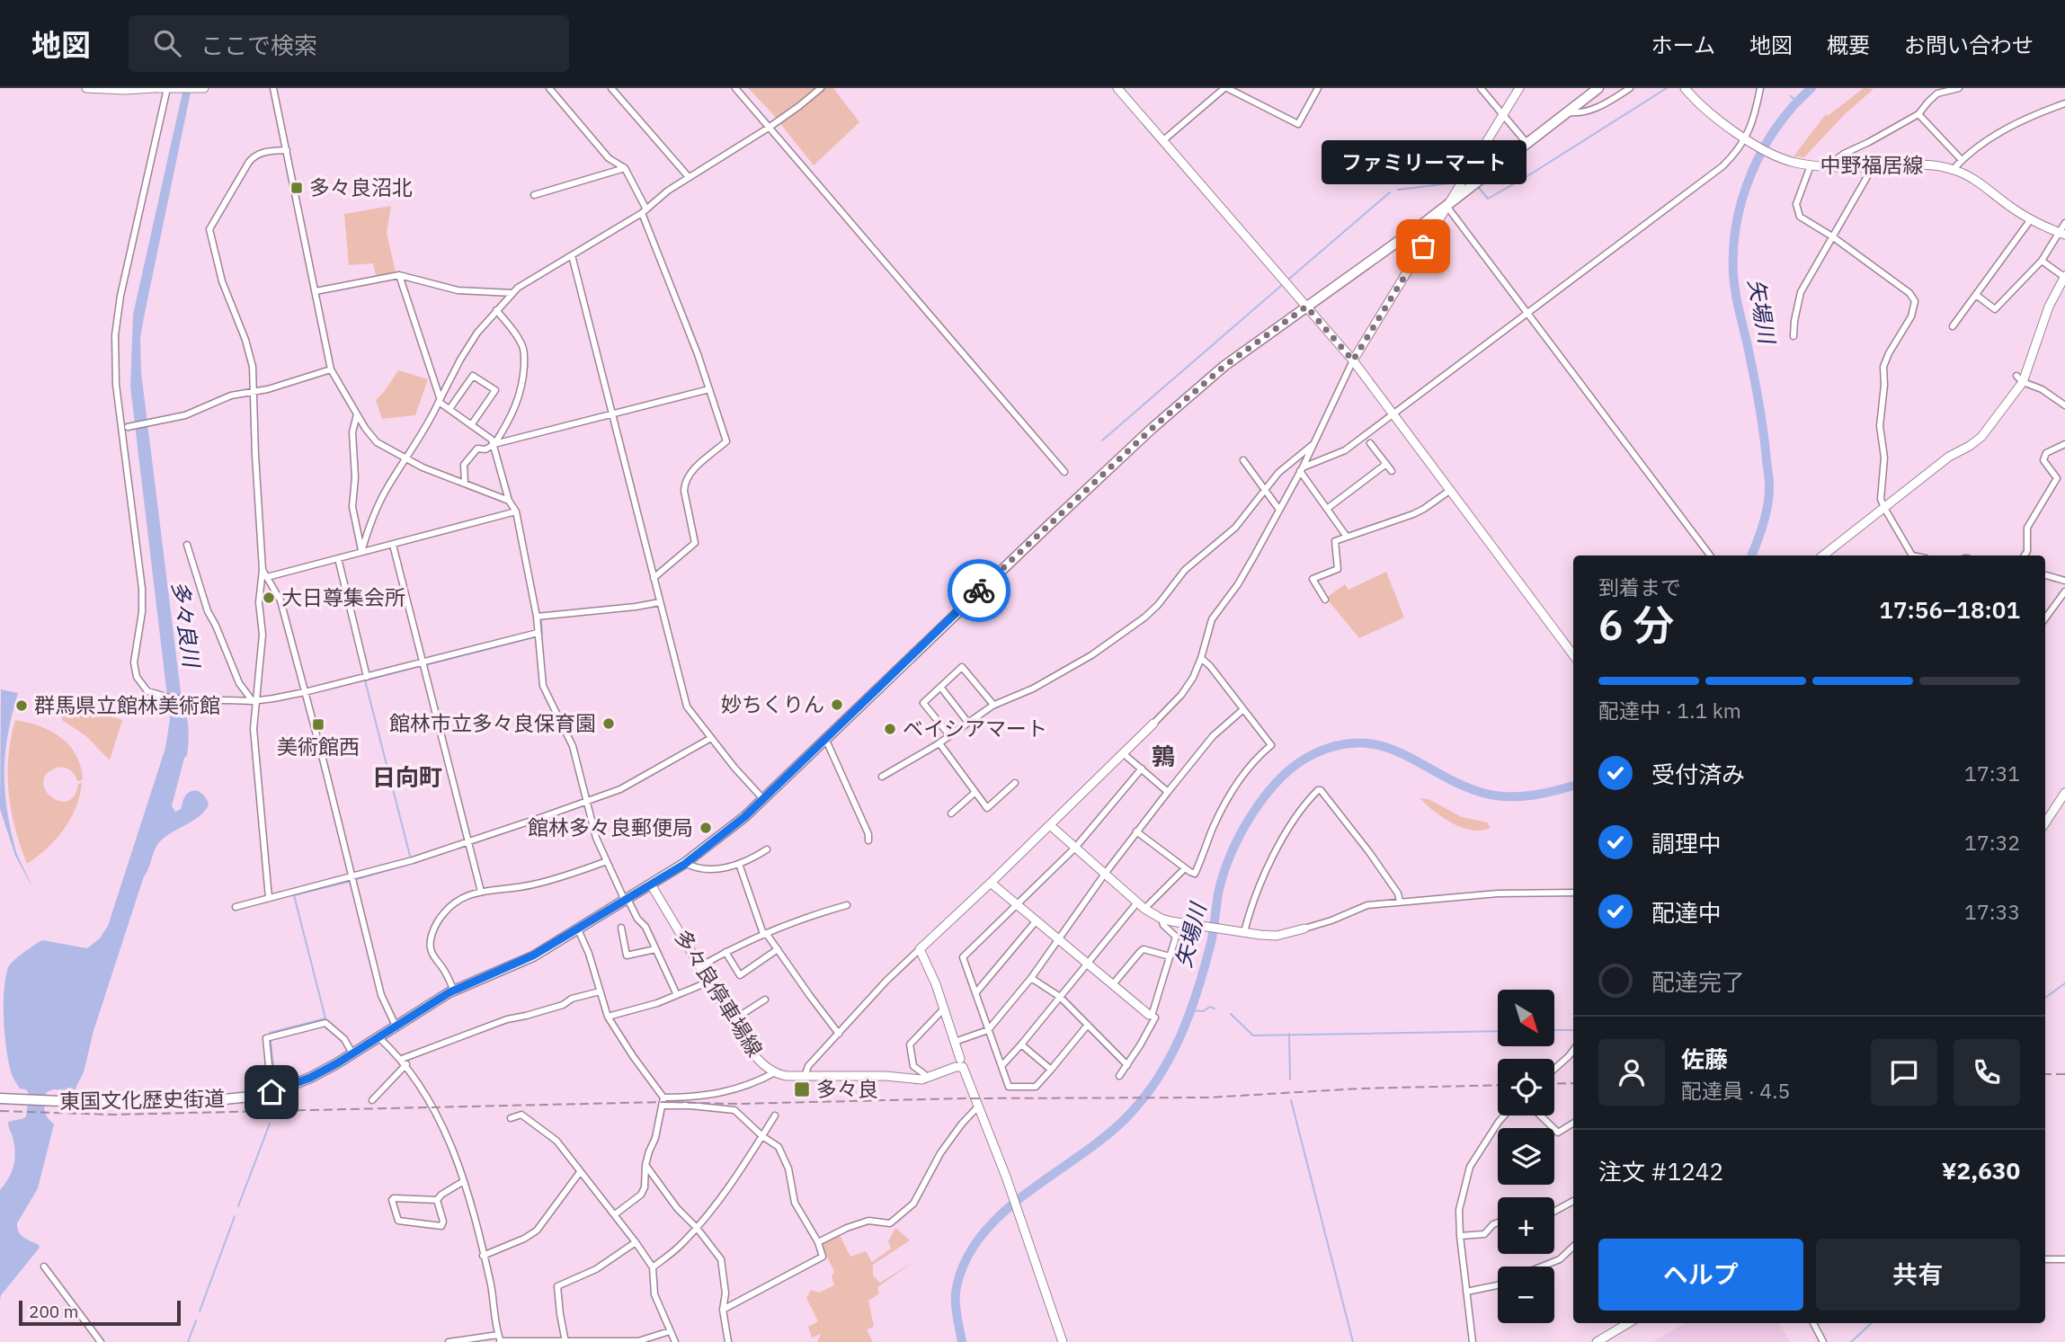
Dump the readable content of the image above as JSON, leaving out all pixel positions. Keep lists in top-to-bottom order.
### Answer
{
  "streets": {
    "highway": ["東国文化歴史街道"],
    "street": ["中野福居線", "多々良停車場線"]
  },
  "crossings": [
    ["多々良停車場線", "東国文化歴史街道"]
  ],
  "districts": ["鶉", "日向町"],
  "water": ["矢場川", "多々良川"],
  "places": {
    "transit": ["多々良沼北", "美術館西", "多々良"],
    "other": [
      "ファミリーマート",
      "大日尊集会所",
      "妙ちくりん",
      "群馬県立館林美術館",
      "館林市立多々良保育園",
      "ベイシアマート",
      "館林多々良郵便局"
    ]
  },
  "scale_bar": "200 m",
  "north": "bottom right",
  "page": {
    "header": "地図",
    "search": "ここで検索",
    "nav": [
      "ホーム",
      "地図",
      "概要",
      "お問い合わせ"
    ],
    "bubble": "ファミリーマート",
    "heading": ["6 分", "到着まで", "17:56–18:01"],
    "panel": [
      "佐藤",
      "配達員 · 4.5",
      "注文 #1242",
      "¥2,630"
    ],
    "bar": "配達中 · 1.1 km",
    "list": [
      ["受付済み", "17:31"],
      ["調理中", "17:32"],
      ["配達中", "17:33"],
      "配達完了"
    ],
    "map_buttons": ["+", "−"],
    "buttons": ["ヘルプ", "共有"],
    "scale": "200 m"
  }
}
